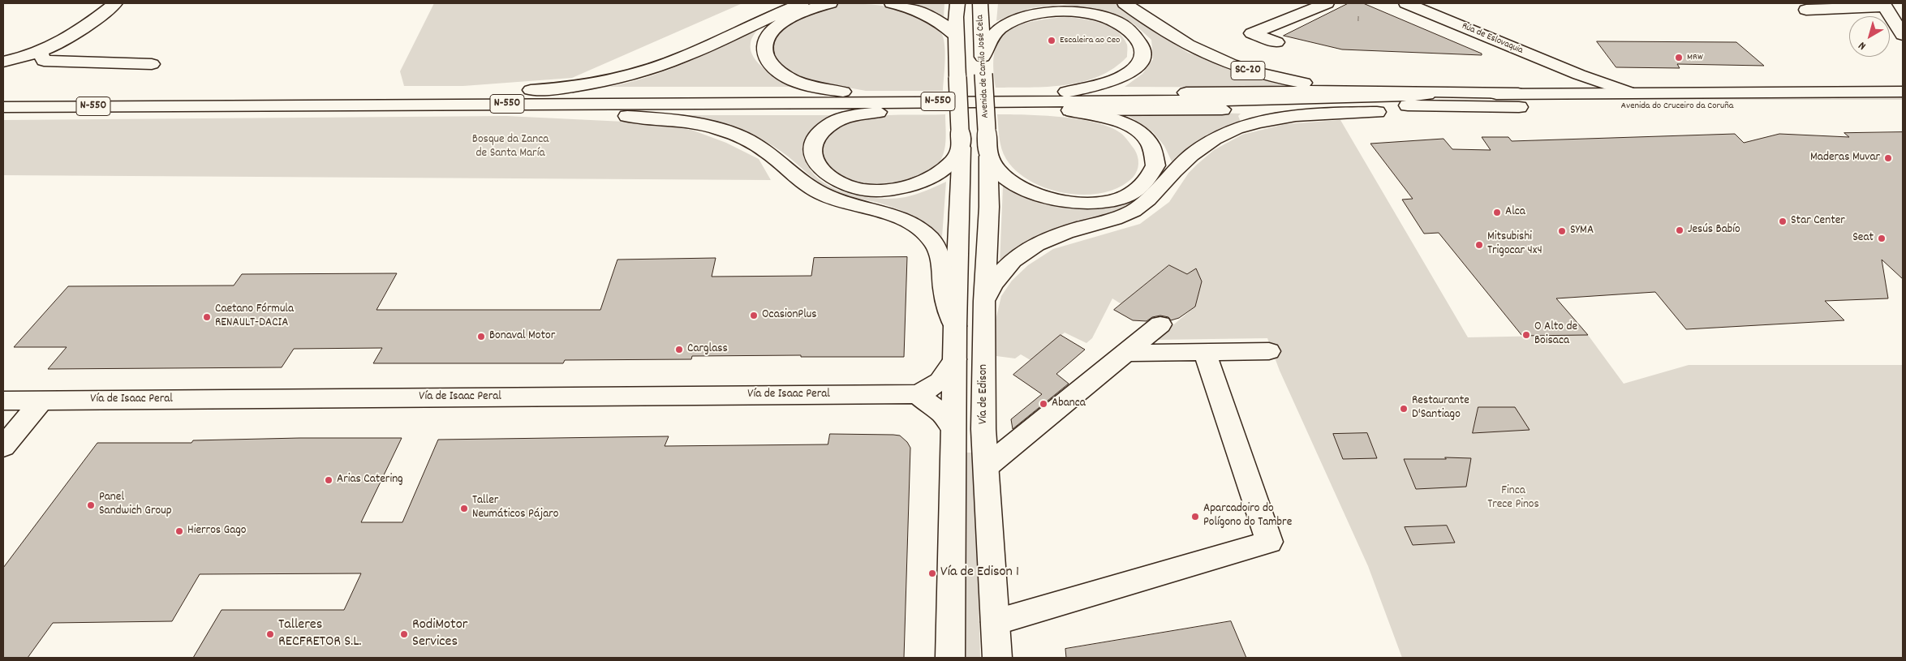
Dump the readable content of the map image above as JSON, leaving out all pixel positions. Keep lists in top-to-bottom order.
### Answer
{
  "streets": {
    "main road": [
      "Rúa de Eslovaquia",
      "Avenida de Camilo José Cela",
      "SC-20",
      "N-550",
      "Avenida do Cruceiro da Coruña",
      "Vía de Edison",
      "Vía de Isaac Peral"
    ]
  },
  "crossings": [
    ["Rúa de Eslovaquia", "Avenida do Cruceiro da Coruña"],
    ["Avenida de Camilo José Cela", "Vía de Edison"]
  ],
  "parks": ["Bosque da Zanca de Santa María", "Finca Trece Pinos"],
  "places": [
    "Escaleira ao Ceo",
    "MRW",
    "Maderas Muvar",
    "Alca",
    "Star Center",
    "Jesús Babío",
    "SYMA",
    "Seat",
    "Mitsubishi Trigocar 4x4",
    "OcasionPlus",
    "Caetano Fórmula RENAULT-DACIA",
    "O Alto de Boisaca",
    "Bonaval Motor",
    "Carglass",
    "Abanca",
    "Restaurante D'Santiago",
    "Arias Catering",
    "Panel Sandwich Group",
    "Taller Neumáticos Pájaro",
    "Aparcadoiro do Polígono do Tambre",
    "Hierros Gago",
    "Vía de Edison 1",
    "Talleres RECFRETOR S.L.",
    "RodiMotor Services"
  ],
  "house_numbers": ["1"],
  "north": "bottom left"
}
